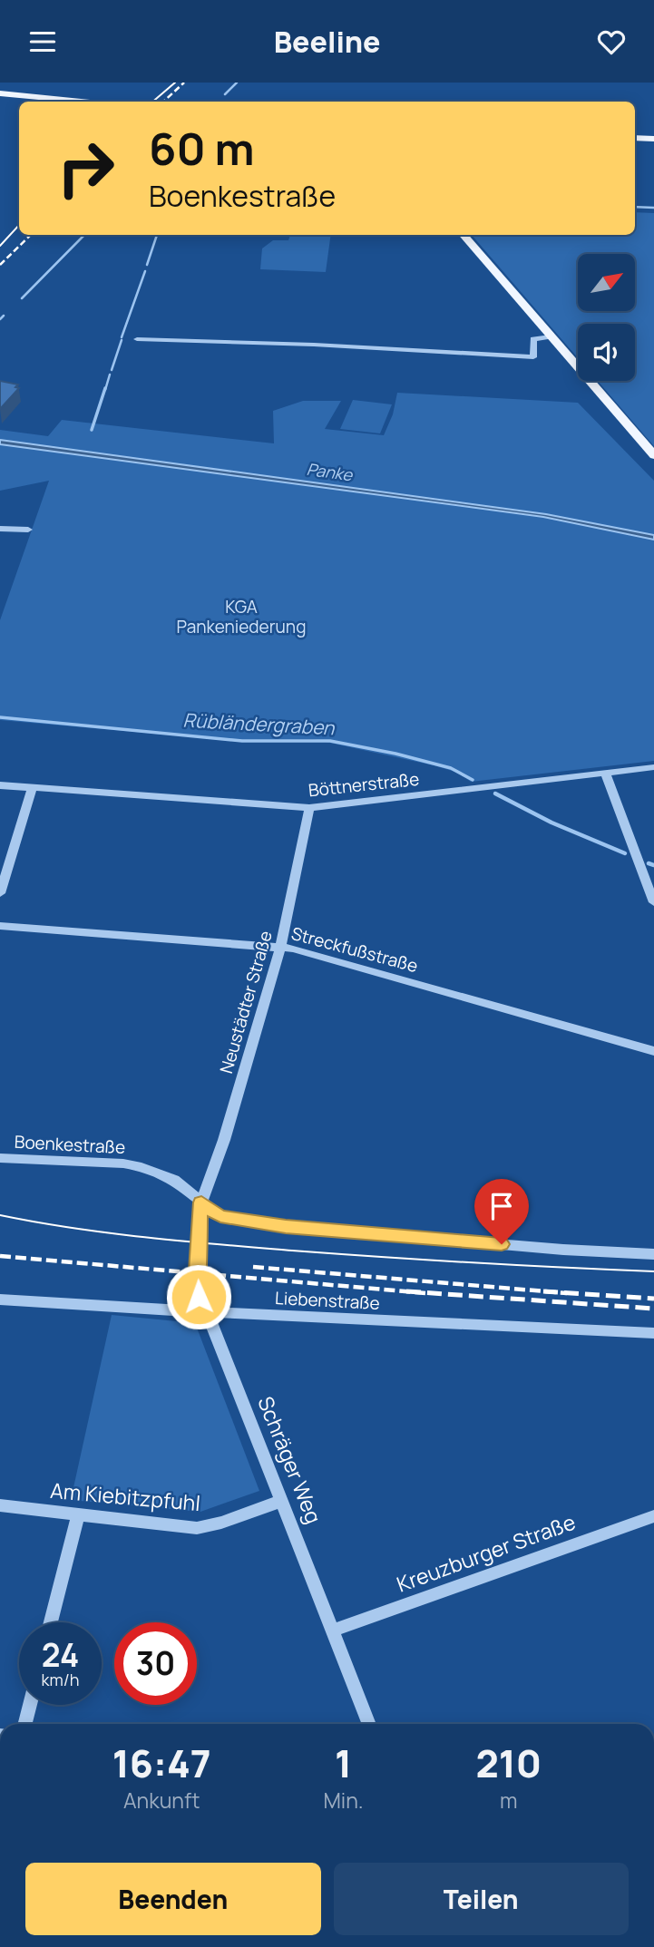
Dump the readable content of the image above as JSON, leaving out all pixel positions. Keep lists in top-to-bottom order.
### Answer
{
  "streets": {
    "street": [
      "Böttnerstraße",
      "Streckfußstraße",
      "Neustädter Straße",
      "Boenkestraße",
      "Liebenstraße",
      "Schräger Weg",
      "Am Kiebitzpfuhl",
      "Kreuzburger Straße"
    ]
  },
  "crossings": [
    ["Böttnerstraße", "Neustädter Straße"],
    ["Streckfußstraße", "Neustädter Straße"],
    ["Neustädter Straße", "Boenkestraße"],
    ["Neustädter Straße", "Schräger Weg"],
    ["Boenkestraße", "Schräger Weg"],
    ["Liebenstraße", "Schräger Weg"],
    ["Schräger Weg", "Am Kiebitzpfuhl"],
    ["Schräger Weg", "Kreuzburger Straße"]
  ],
  "water": ["Panke", "Rübländergraben"],
  "parks": ["KGA Pankeniederung"],
  "north": "top right",
  "page": {
    "header": "Beeline",
    "turn": ["60 m", "Boenkestraße"],
    "speed": "24 km/h",
    "limit": "30",
    "eta": [
      "16:47",
      "Ankunft",
      "1",
      "Min.",
      "210",
      "m"
    ],
    "buttons": ["Beenden", "Teilen"]
  }
}
